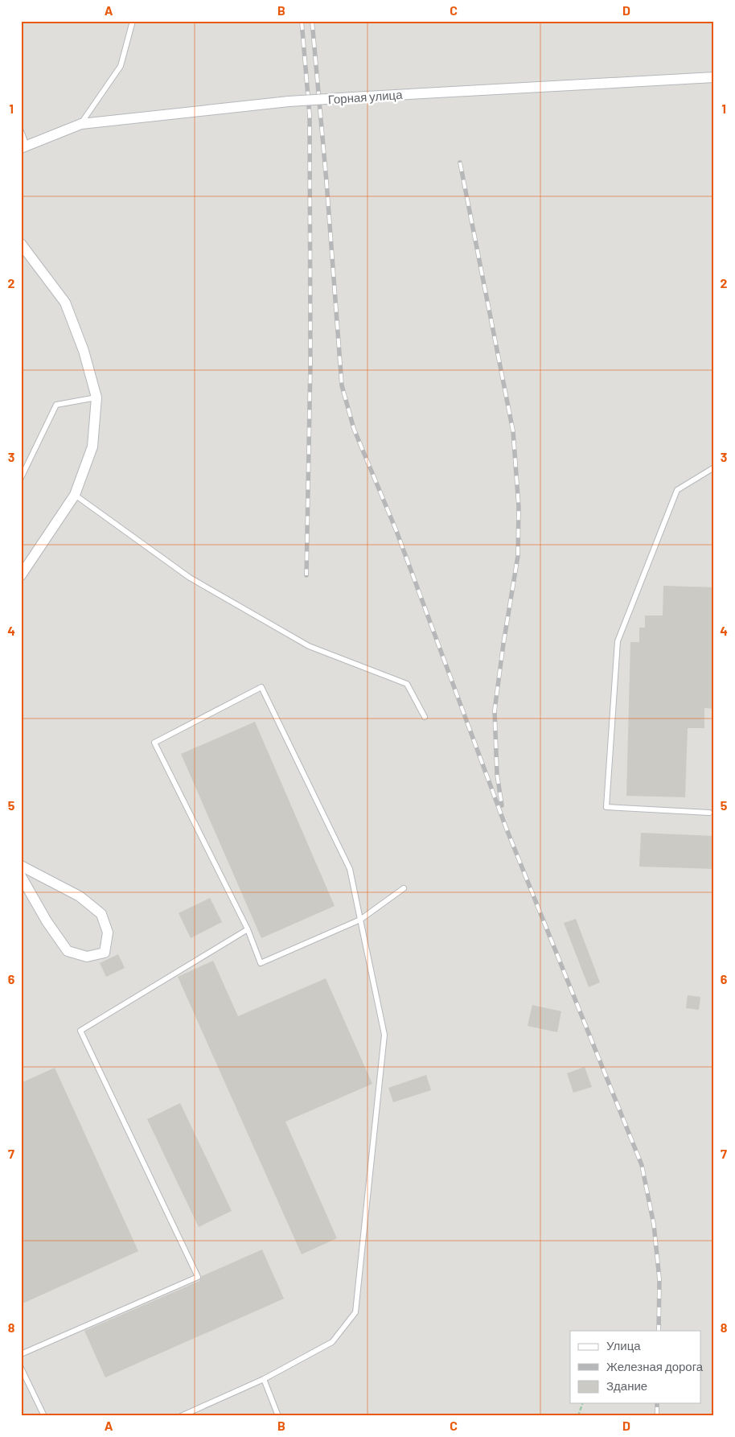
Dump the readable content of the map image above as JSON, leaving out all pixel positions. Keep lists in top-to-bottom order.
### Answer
{
  "streets": {
    "street": ["Горная улица"]
  },
  "legend": ["Улица", "Железная дорога", "Здание"],
  "grid": {
    "columns": [
      "A",
      "B",
      "C",
      "D"
    ],
    "rows": [
      "1",
      "2",
      "3",
      "4",
      "5",
      "6",
      "7",
      "8"
    ]
  }
}
